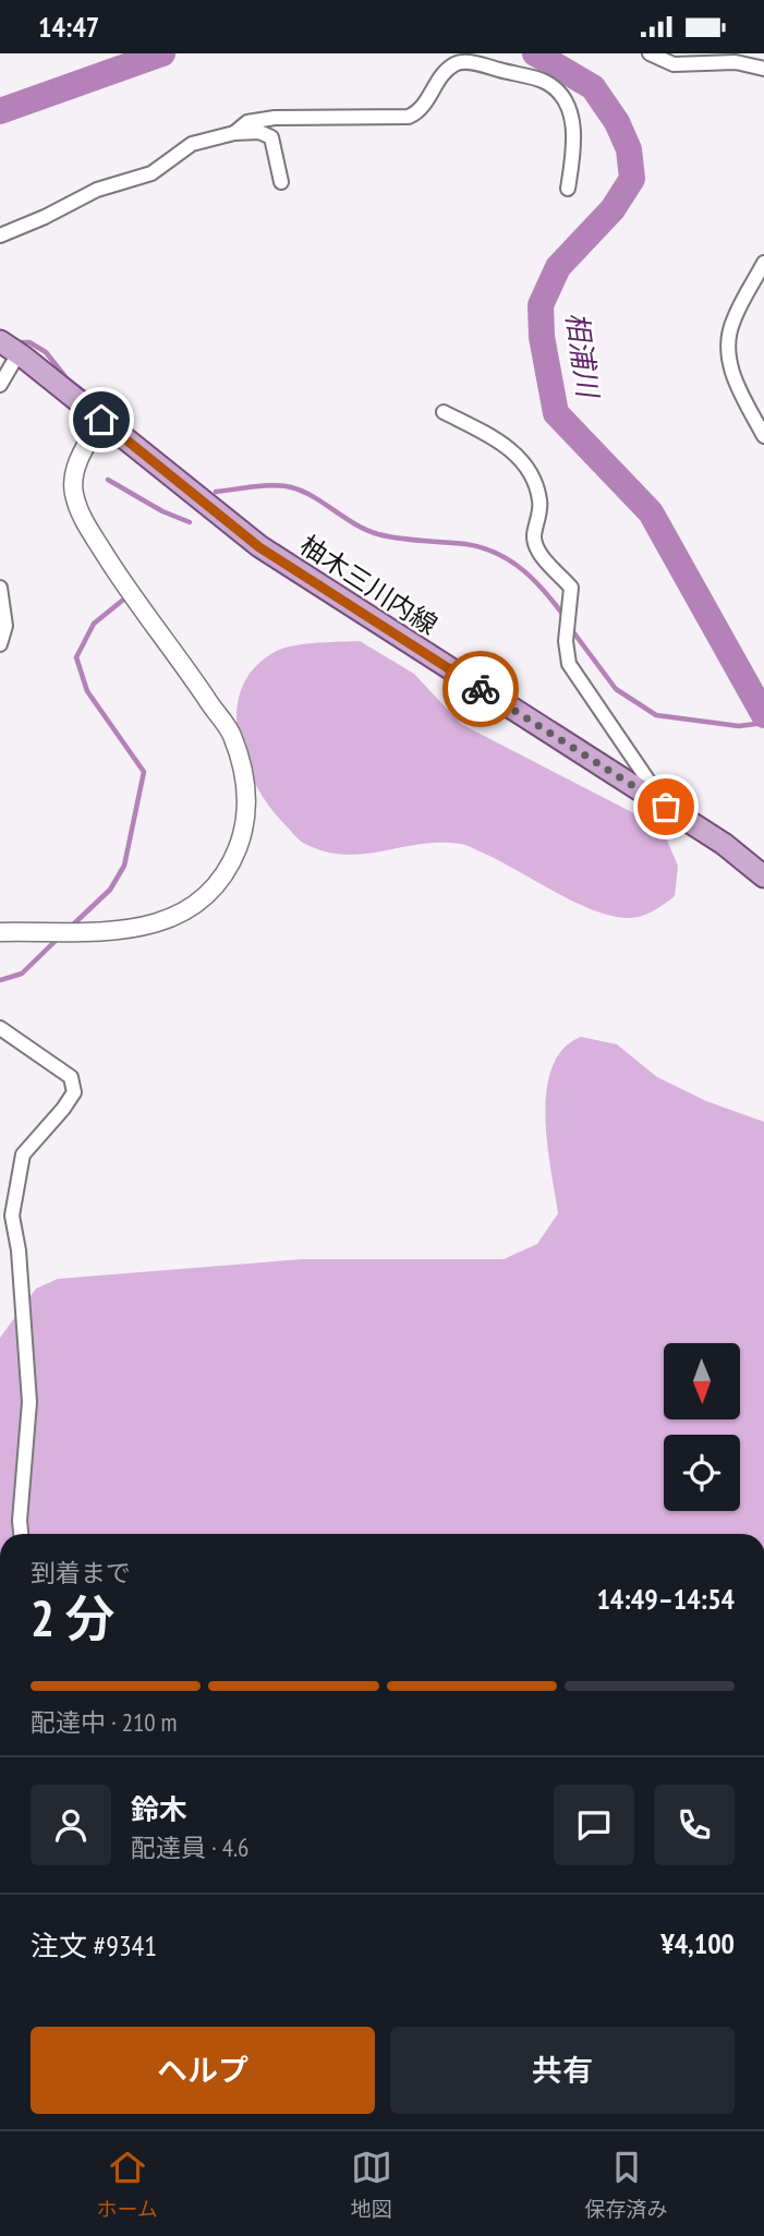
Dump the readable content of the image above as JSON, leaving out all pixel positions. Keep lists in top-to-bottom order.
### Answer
{
  "streets": {
    "main road": ["柚木三川内線"]
  },
  "water": ["相浦川"],
  "north": "bottom",
  "page": {
    "status": "14:47",
    "heading": ["2 分", "到着まで", "14:49–14:54"],
    "panel": [
      "鈴木",
      "配達員 · 4.6",
      "注文 #9341",
      "¥4,100"
    ],
    "bar": "配達中 · 210 m",
    "buttons": ["ヘルプ", "共有"],
    "tabs": ["ホーム", "地図", "保存済み"]
  }
}
